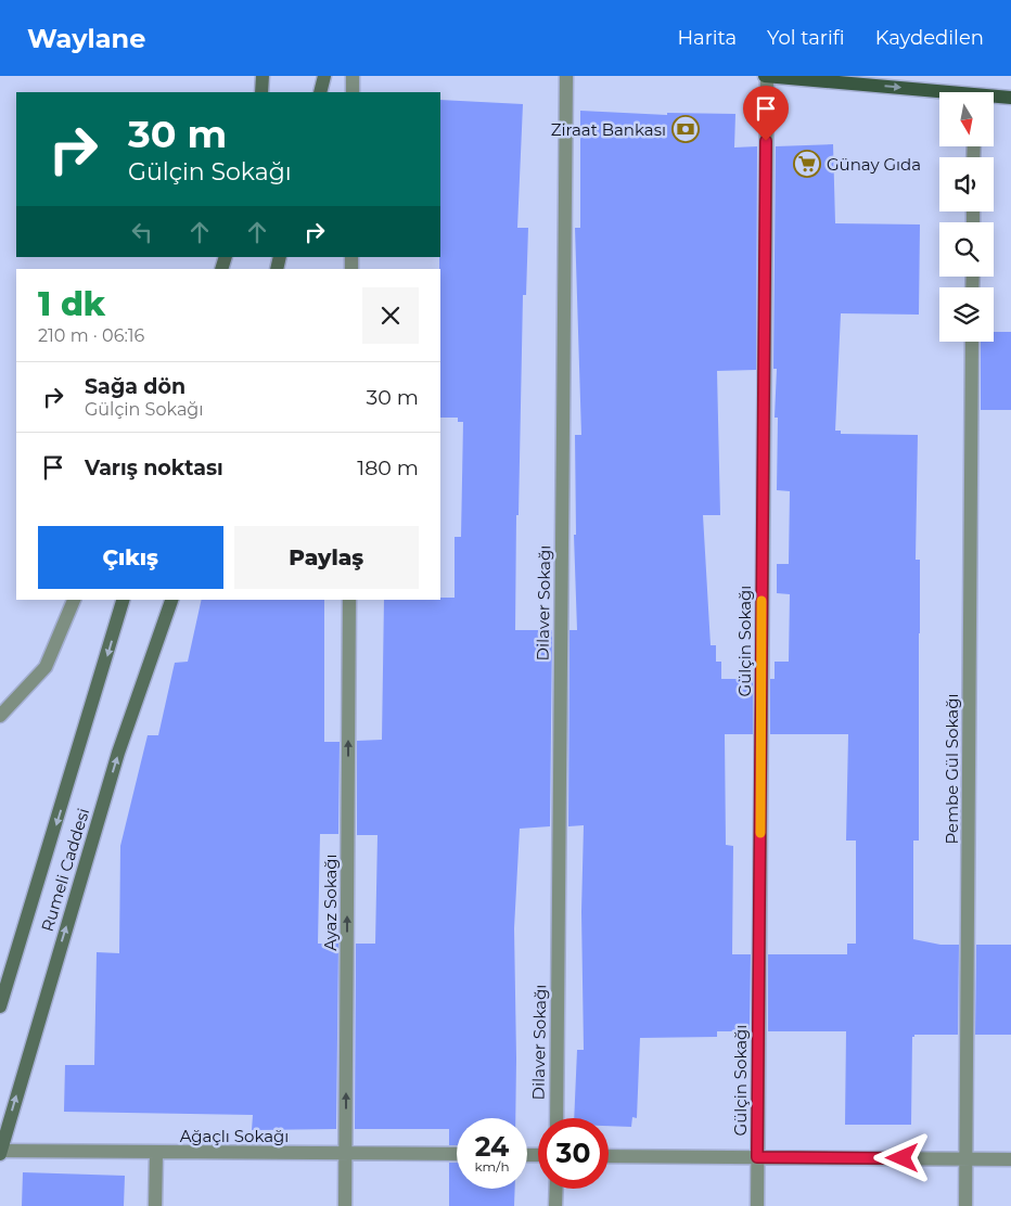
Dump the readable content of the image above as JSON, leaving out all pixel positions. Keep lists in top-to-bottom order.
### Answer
{
  "streets": {
    "street": [
      "Dilaver Sokağı",
      "Gülçin Sokağı",
      "Pembe Gül Sokağı",
      "Rumeli Caddesi",
      "Ayaz Sokağı",
      "Ağaçlı Sokağı"
    ]
  },
  "crossings": [
    ["Rumeli Caddesi", "Ağaçlı Sokağı"],
    ["Ayaz Sokağı", "Ağaçlı Sokağı"]
  ],
  "one_way": ["Ayaz Sokağı"],
  "places": {
    "bank": ["Ziraat Bankası"],
    "supermarket": ["Günay Gıda"]
  },
  "north": "bottom",
  "page": {
    "header": "Waylane",
    "nav": ["Harita", "Yol tarifi", "Kaydedilen"],
    "turn": ["30 m", "Gülçin Sokağı"],
    "heading": ["1 dk", "210 m · 06:16"],
    "list": [
      {
        "name": "Sağa dön",
        "note": "Gülçin Sokağı",
        "value": "30 m"
      },
      {
        "name": "Varış noktası",
        "value": "180 m"
      }
    ],
    "buttons": ["Çıkış", "Paylaş"],
    "speed": "24 km/h",
    "limit": "30"
  }
}
